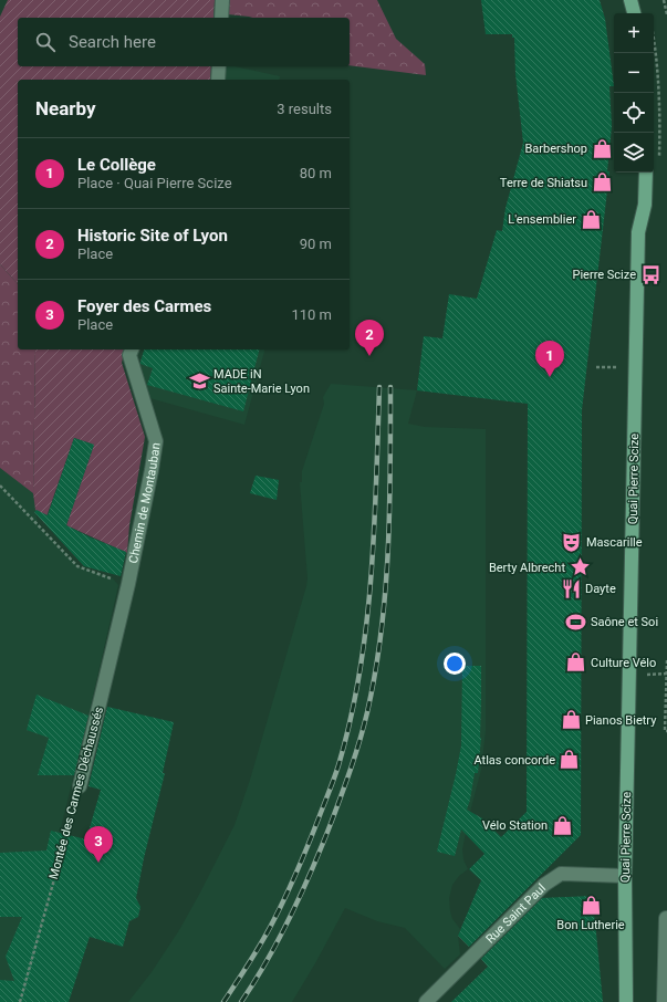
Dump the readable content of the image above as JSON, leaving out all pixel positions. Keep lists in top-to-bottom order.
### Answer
{
  "streets": {
    "main road": ["Quai Pierre Scize"],
    "street": ["Chemin de Montauban", "Montée des Carmes Déchaussés", "Rue Saint Paul"]
  },
  "crossings": [
    ["Quai Pierre Scize", "Rue Saint Paul"],
    ["Chemin de Montauban", "Montée des Carmes Déchaussés"]
  ],
  "places": {
    "shop": [
      "Barbershop",
      "Terre de Shiatsu",
      "L'ensemblier",
      "Culture Vélo",
      "Pianos Bietry",
      "Atlas concorde",
      "Vélo Station",
      "Bon Lutherie"
    ],
    "bus stop": ["Pierre Scize"],
    "school or university": ["MADE iN Sainte-Marie Lyon"],
    "theatre": ["Mascarille"],
    "place": ["Berty Albrecht"],
    "restaurant": ["Dayte"],
    "sports": ["Saône et Soi"]
  },
  "page": {
    "map_buttons": ["+", "−"],
    "search": "Search here",
    "heading": ["Nearby", "3 results"],
    "list": [
      {
        "mark": "1",
        "name": "Le Collège",
        "note": "Place · Quai Pierre Scize",
        "value": "80 m"
      },
      {
        "mark": "2",
        "name": "Historic Site of Lyon",
        "note": "Place",
        "value": "90 m"
      },
      {
        "mark": "3",
        "name": "Foyer des Carmes",
        "note": "Place",
        "value": "110 m"
      }
    ],
    "pins": ["2", "1", "3"]
  }
}
